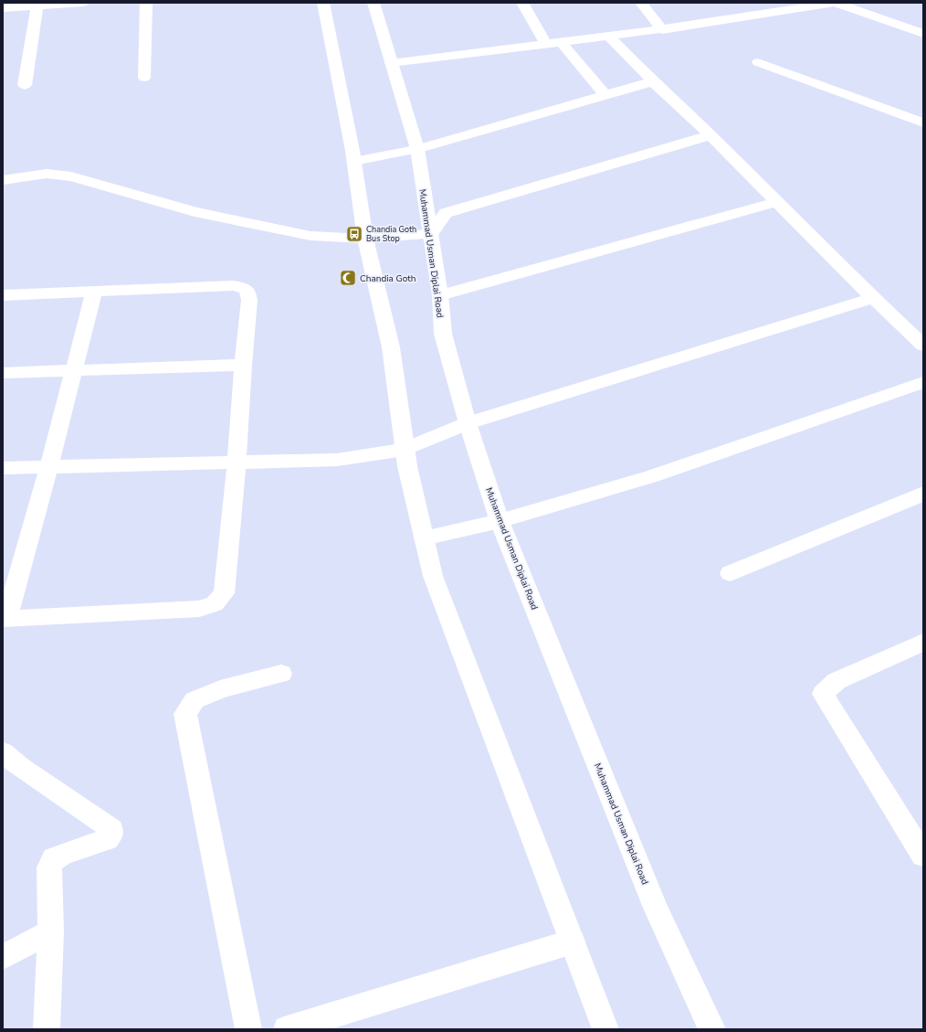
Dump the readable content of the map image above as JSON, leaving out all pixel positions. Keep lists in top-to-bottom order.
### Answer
{
  "streets": {
    "street": ["Muhammad Usman Diplai Road"]
  },
  "places": {
    "bus stop": ["Chandia Goth Bus Stop"],
    "mosque": ["Chandia Goth"]
  }
}
